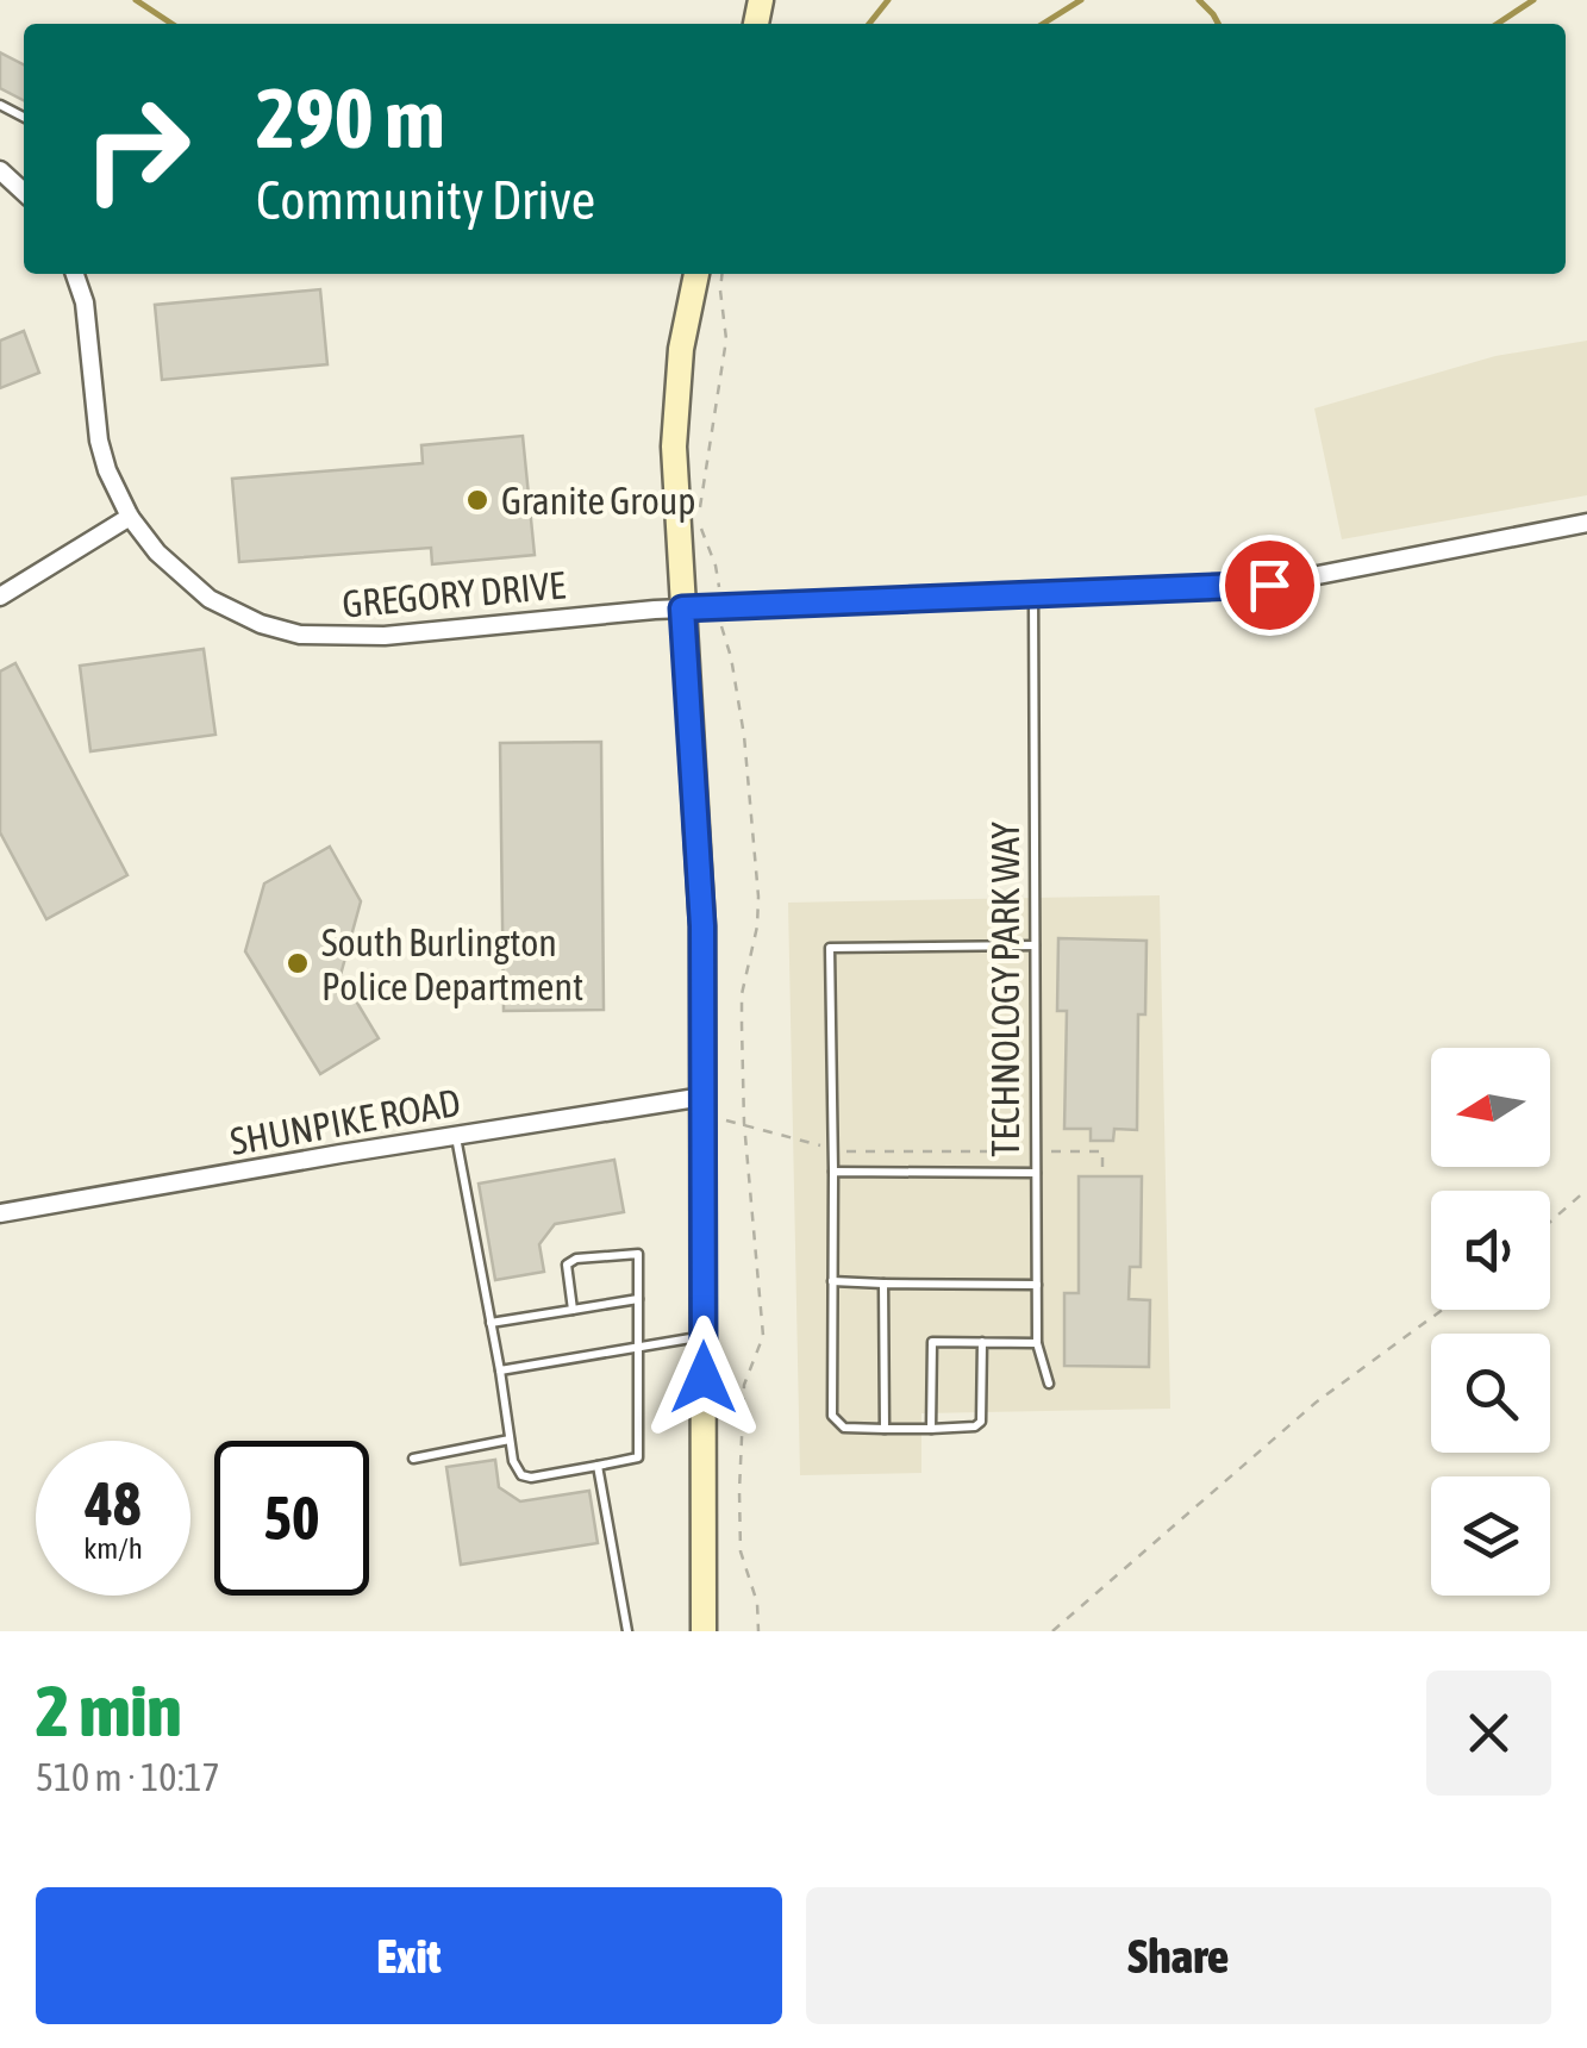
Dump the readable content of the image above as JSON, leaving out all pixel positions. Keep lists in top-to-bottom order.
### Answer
{
  "streets": {
    "street": ["GREGORY DRIVE", "SHUNPIKE ROAD"],
    "lane": ["TECHNOLOGY PARK WAY"]
  },
  "crossings": [
    ["GREGORY DRIVE", "TECHNOLOGY PARK WAY"]
  ],
  "places": ["Granite Group", "South Burlington Police Department"],
  "north": "left",
  "page": {
    "turn": ["290 m", "Community Drive"],
    "speed": "48 km/h",
    "limit": "50",
    "heading": ["2 min", "510 m · 10:17"],
    "buttons": ["Exit", "Share"]
  }
}
